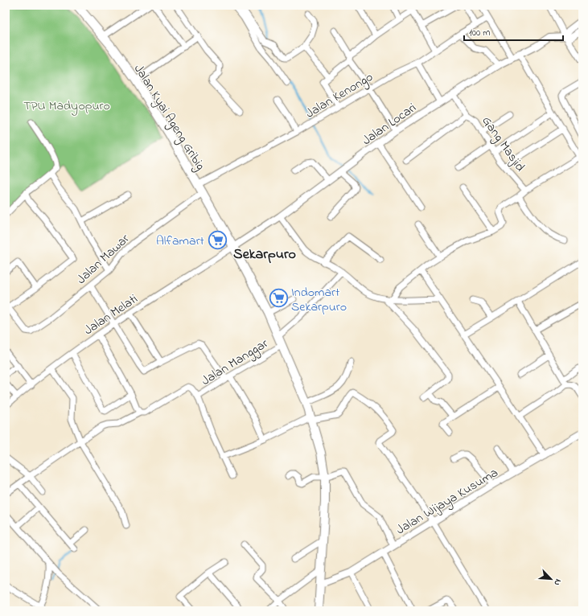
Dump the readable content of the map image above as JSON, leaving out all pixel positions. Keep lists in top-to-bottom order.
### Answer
{
  "streets": {
    "main road": ["Jalan Kyai Ageng Gribig"],
    "street": [
      "Jalan Kenongo",
      "Jalan Locari",
      "Gang Masjid",
      "Jalan Mawar",
      "Jalan Melati",
      "Jalan Manggar",
      "Jalan Wijaya Kusuma"
    ]
  },
  "crossings": [
    ["Jalan Kenongo", "Jalan Kyai Ageng Gribig"],
    ["Jalan Kyai Ageng Gribig", "Jalan Locari"],
    ["Jalan Kyai Ageng Gribig", "Jalan Mawar"],
    ["Jalan Kyai Ageng Gribig", "Jalan Melati"],
    ["Jalan Kyai Ageng Gribig", "Jalan Manggar"],
    ["Jalan Kyai Ageng Gribig", "Jalan Wijaya Kusuma"],
    ["Jalan Locari", "Gang Masjid"],
    ["Jalan Locari", "Jalan Melati"]
  ],
  "districts": ["Sekarpuro"],
  "parks": ["TPU Madyopuro"],
  "places": {
    "supermarket": ["Alfamart", "Indomart Sekarpuro"]
  },
  "scale_bar": "100 m",
  "north": "bottom right"
}
